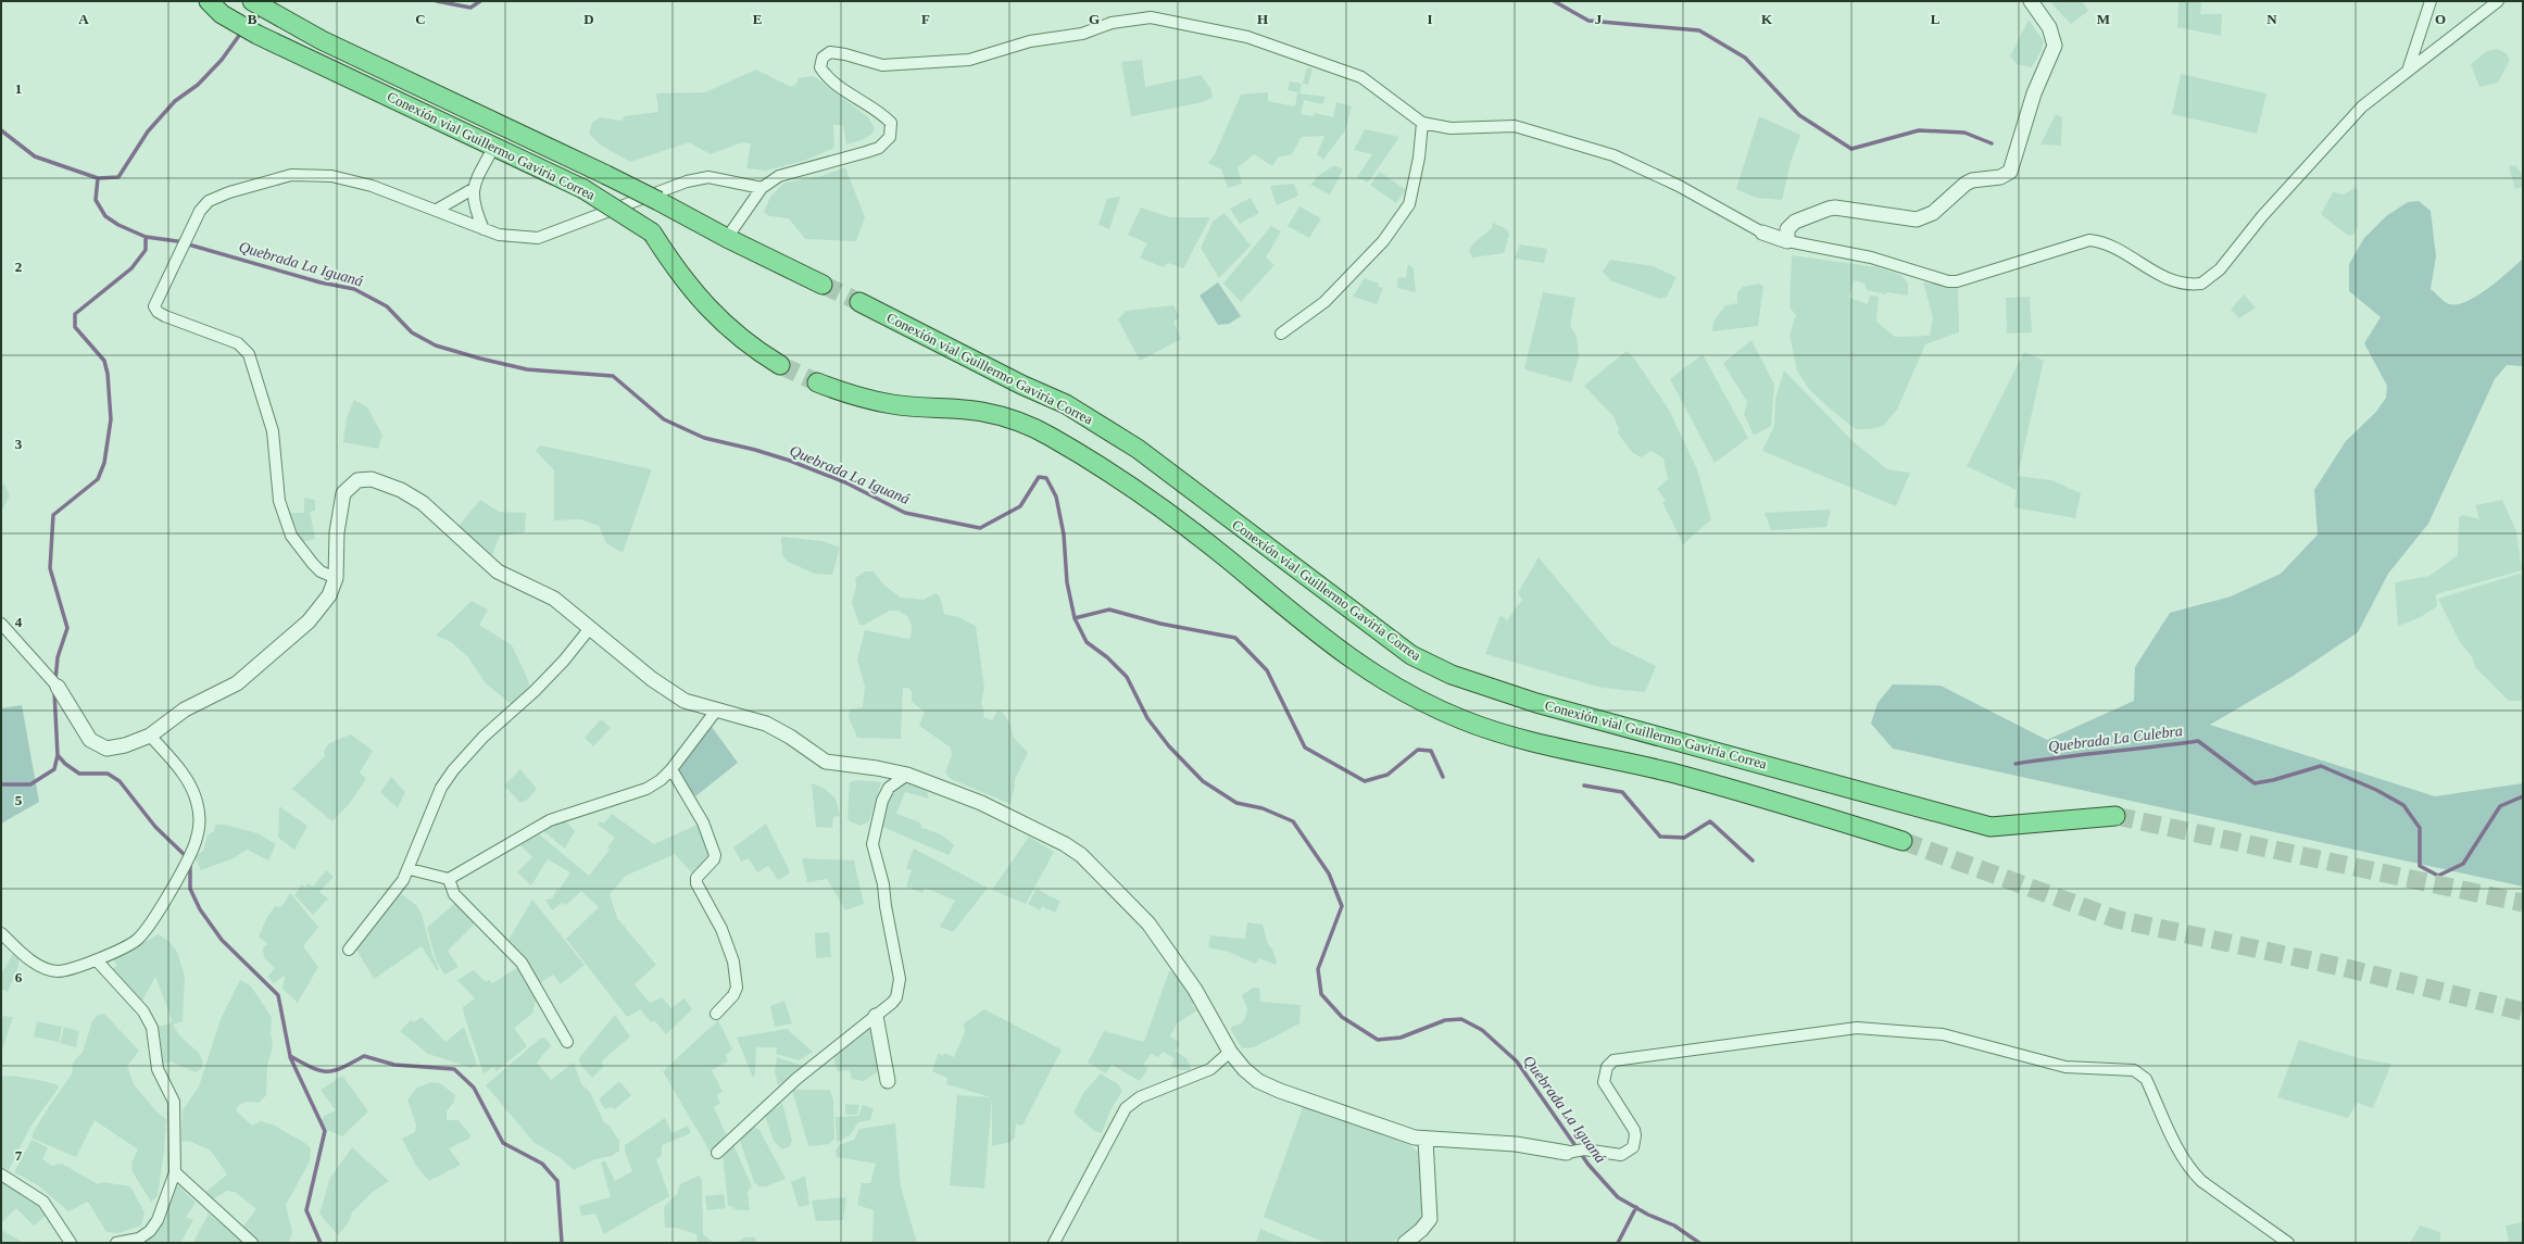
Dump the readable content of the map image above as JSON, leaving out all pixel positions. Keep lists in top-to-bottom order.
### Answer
{
  "streets": {
    "highway": ["Conexión vial Guillermo Gaviria Correa"]
  },
  "water": ["Quebrada La Iguaná", "Quebrada La Culebra"],
  "grid": {
    "columns": [
      "A",
      "B",
      "C",
      "D",
      "E",
      "F",
      "G",
      "H",
      "I",
      "J",
      "K",
      "L",
      "M",
      "N",
      "O"
    ],
    "rows": [
      "1",
      "2",
      "3",
      "4",
      "5",
      "6",
      "7"
    ]
  }
}
